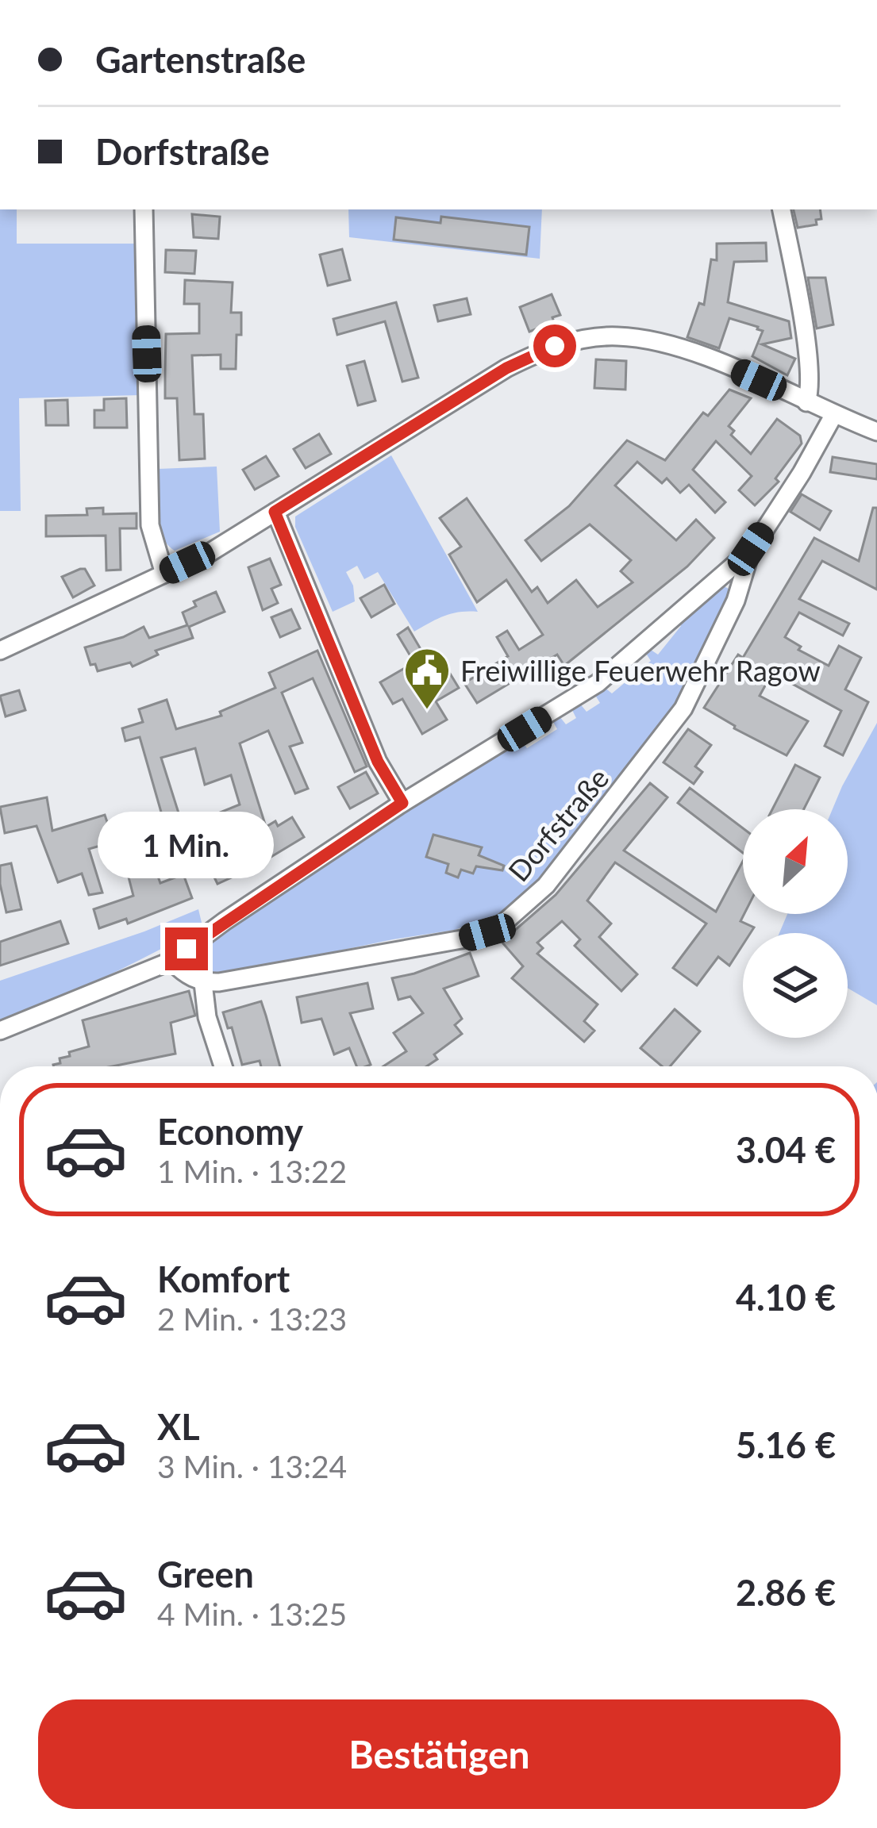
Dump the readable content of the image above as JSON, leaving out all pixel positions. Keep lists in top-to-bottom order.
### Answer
{
  "streets": {
    "street": ["Dorfstraße"]
  },
  "places": {
    "public building": ["Freiwillige Feuerwehr Ragow"]
  },
  "north": "top right",
  "page": {
    "banner": ["Gartenstraße", "Dorfstraße"],
    "bubble": "1 Min.",
    "list": [
      {
        "name": "Economy",
        "note": "1 Min. · 13:22",
        "value": "3.04 €"
      },
      {
        "name": "Komfort",
        "note": "2 Min. · 13:23",
        "value": "4.10 €"
      },
      {
        "name": "XL",
        "note": "3 Min. · 13:24",
        "value": "5.16 €"
      },
      {
        "name": "Green",
        "note": "4 Min. · 13:25",
        "value": "2.86 €"
      }
    ],
    "buttons": "Bestätigen"
  }
}
